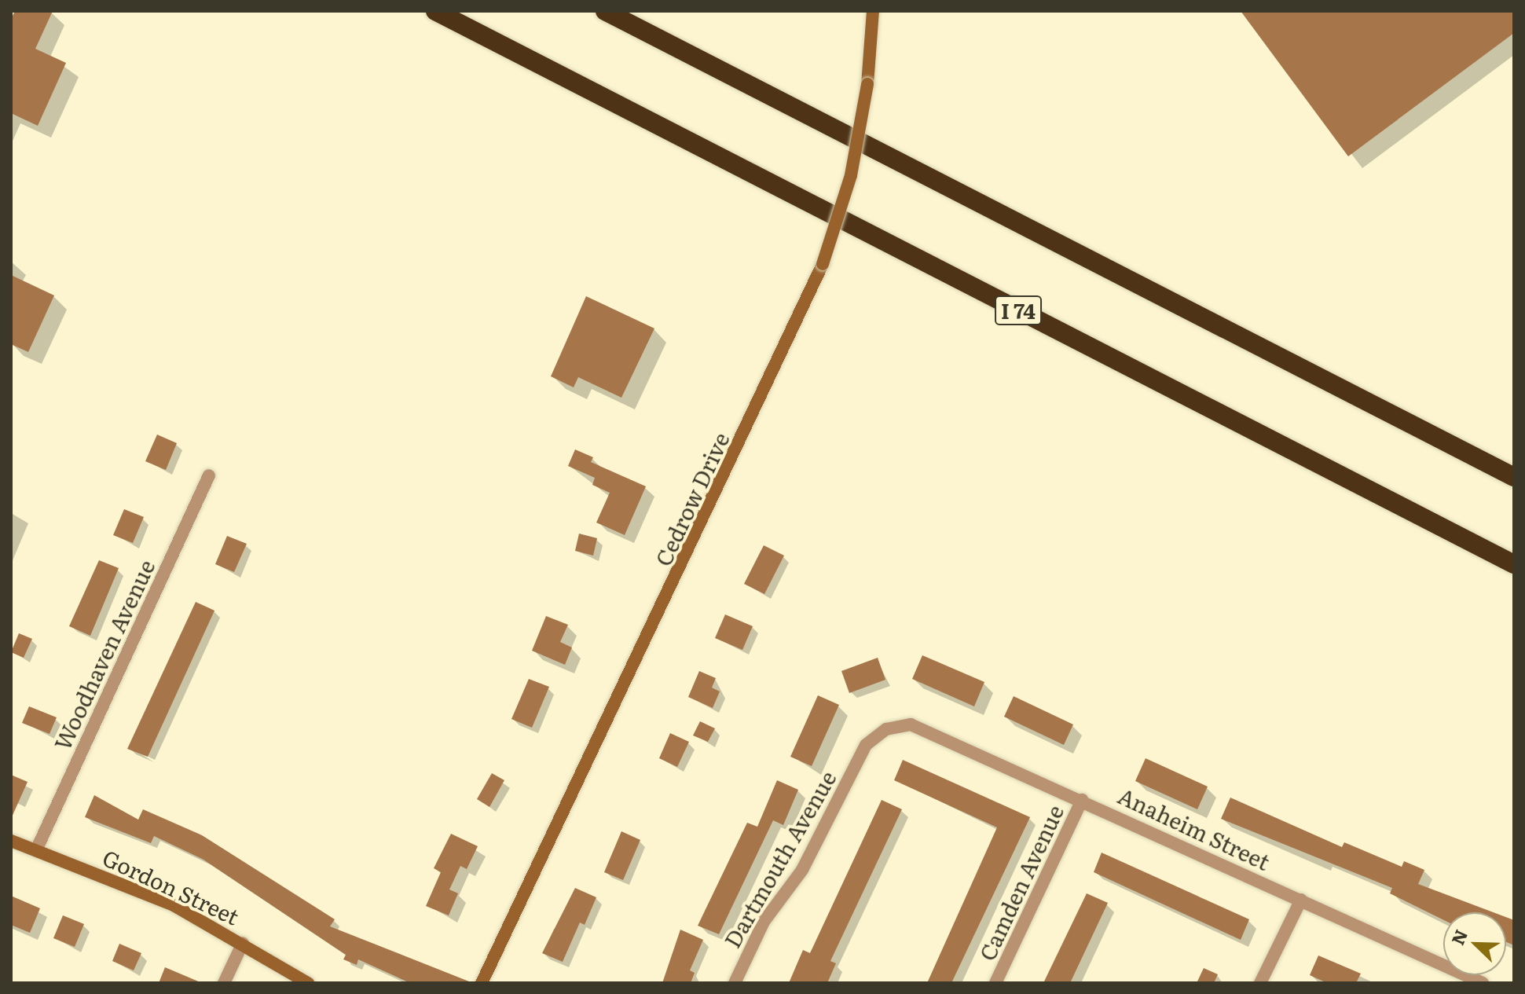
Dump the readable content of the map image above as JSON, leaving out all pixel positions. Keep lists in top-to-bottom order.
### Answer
{
  "streets": {
    "highway": ["I 74"],
    "street": [
      "Cedrow Drive",
      "Woodhaven Avenue",
      "Anaheim Street",
      "Dartmouth Avenue",
      "Camden Avenue",
      "Gordon Street"
    ]
  },
  "crossings": [
    ["Woodhaven Avenue", "Gordon Street"],
    ["Anaheim Street", "Dartmouth Avenue"],
    ["Anaheim Street", "Camden Avenue"]
  ],
  "north": "top left"
}
